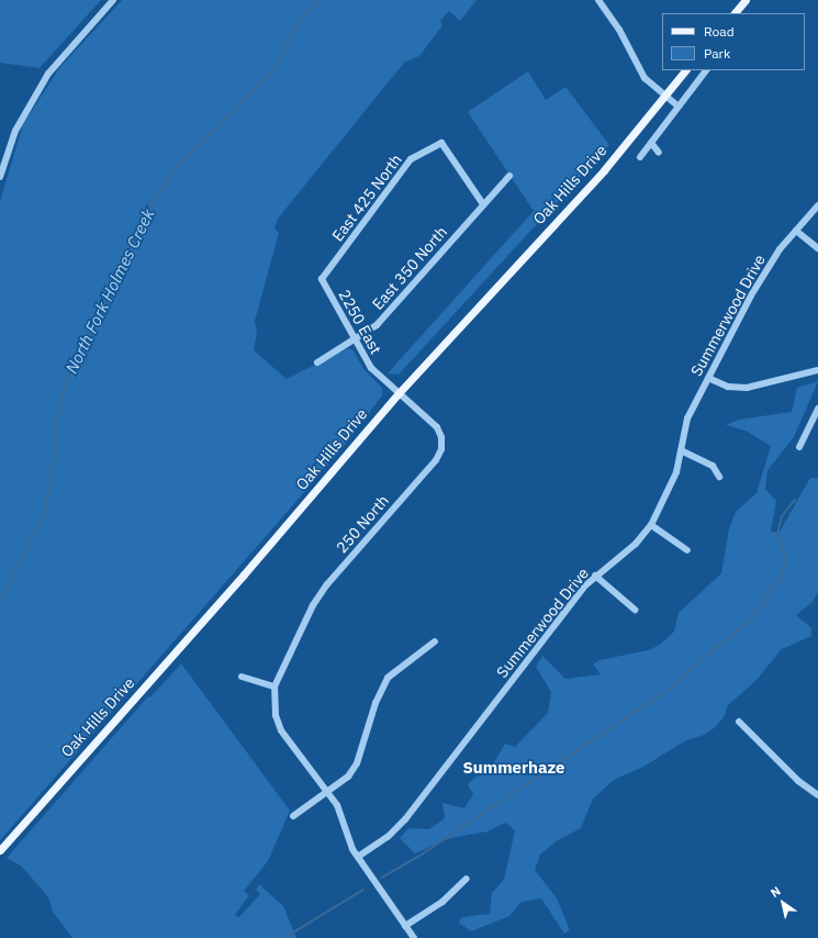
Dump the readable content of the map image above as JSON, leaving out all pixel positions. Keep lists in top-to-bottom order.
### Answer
{
  "streets": {
    "main road": ["Oak Hills Drive"],
    "street": [
      "East 425 North",
      "East 350 North",
      "Summerwood Drive",
      "2250 East",
      "250 North"
    ]
  },
  "crossings": [
    ["Oak Hills Drive", "2250 East"],
    ["Oak Hills Drive", "250 North"],
    ["East 425 North", "East 350 North"],
    ["East 425 North", "2250 East"],
    ["East 350 North", "2250 East"],
    ["2250 East", "250 North"]
  ],
  "districts": ["Summerhaze"],
  "water": ["North Fork Holmes Creek"],
  "legend": ["Road", "Park"],
  "north": "top left"
}
